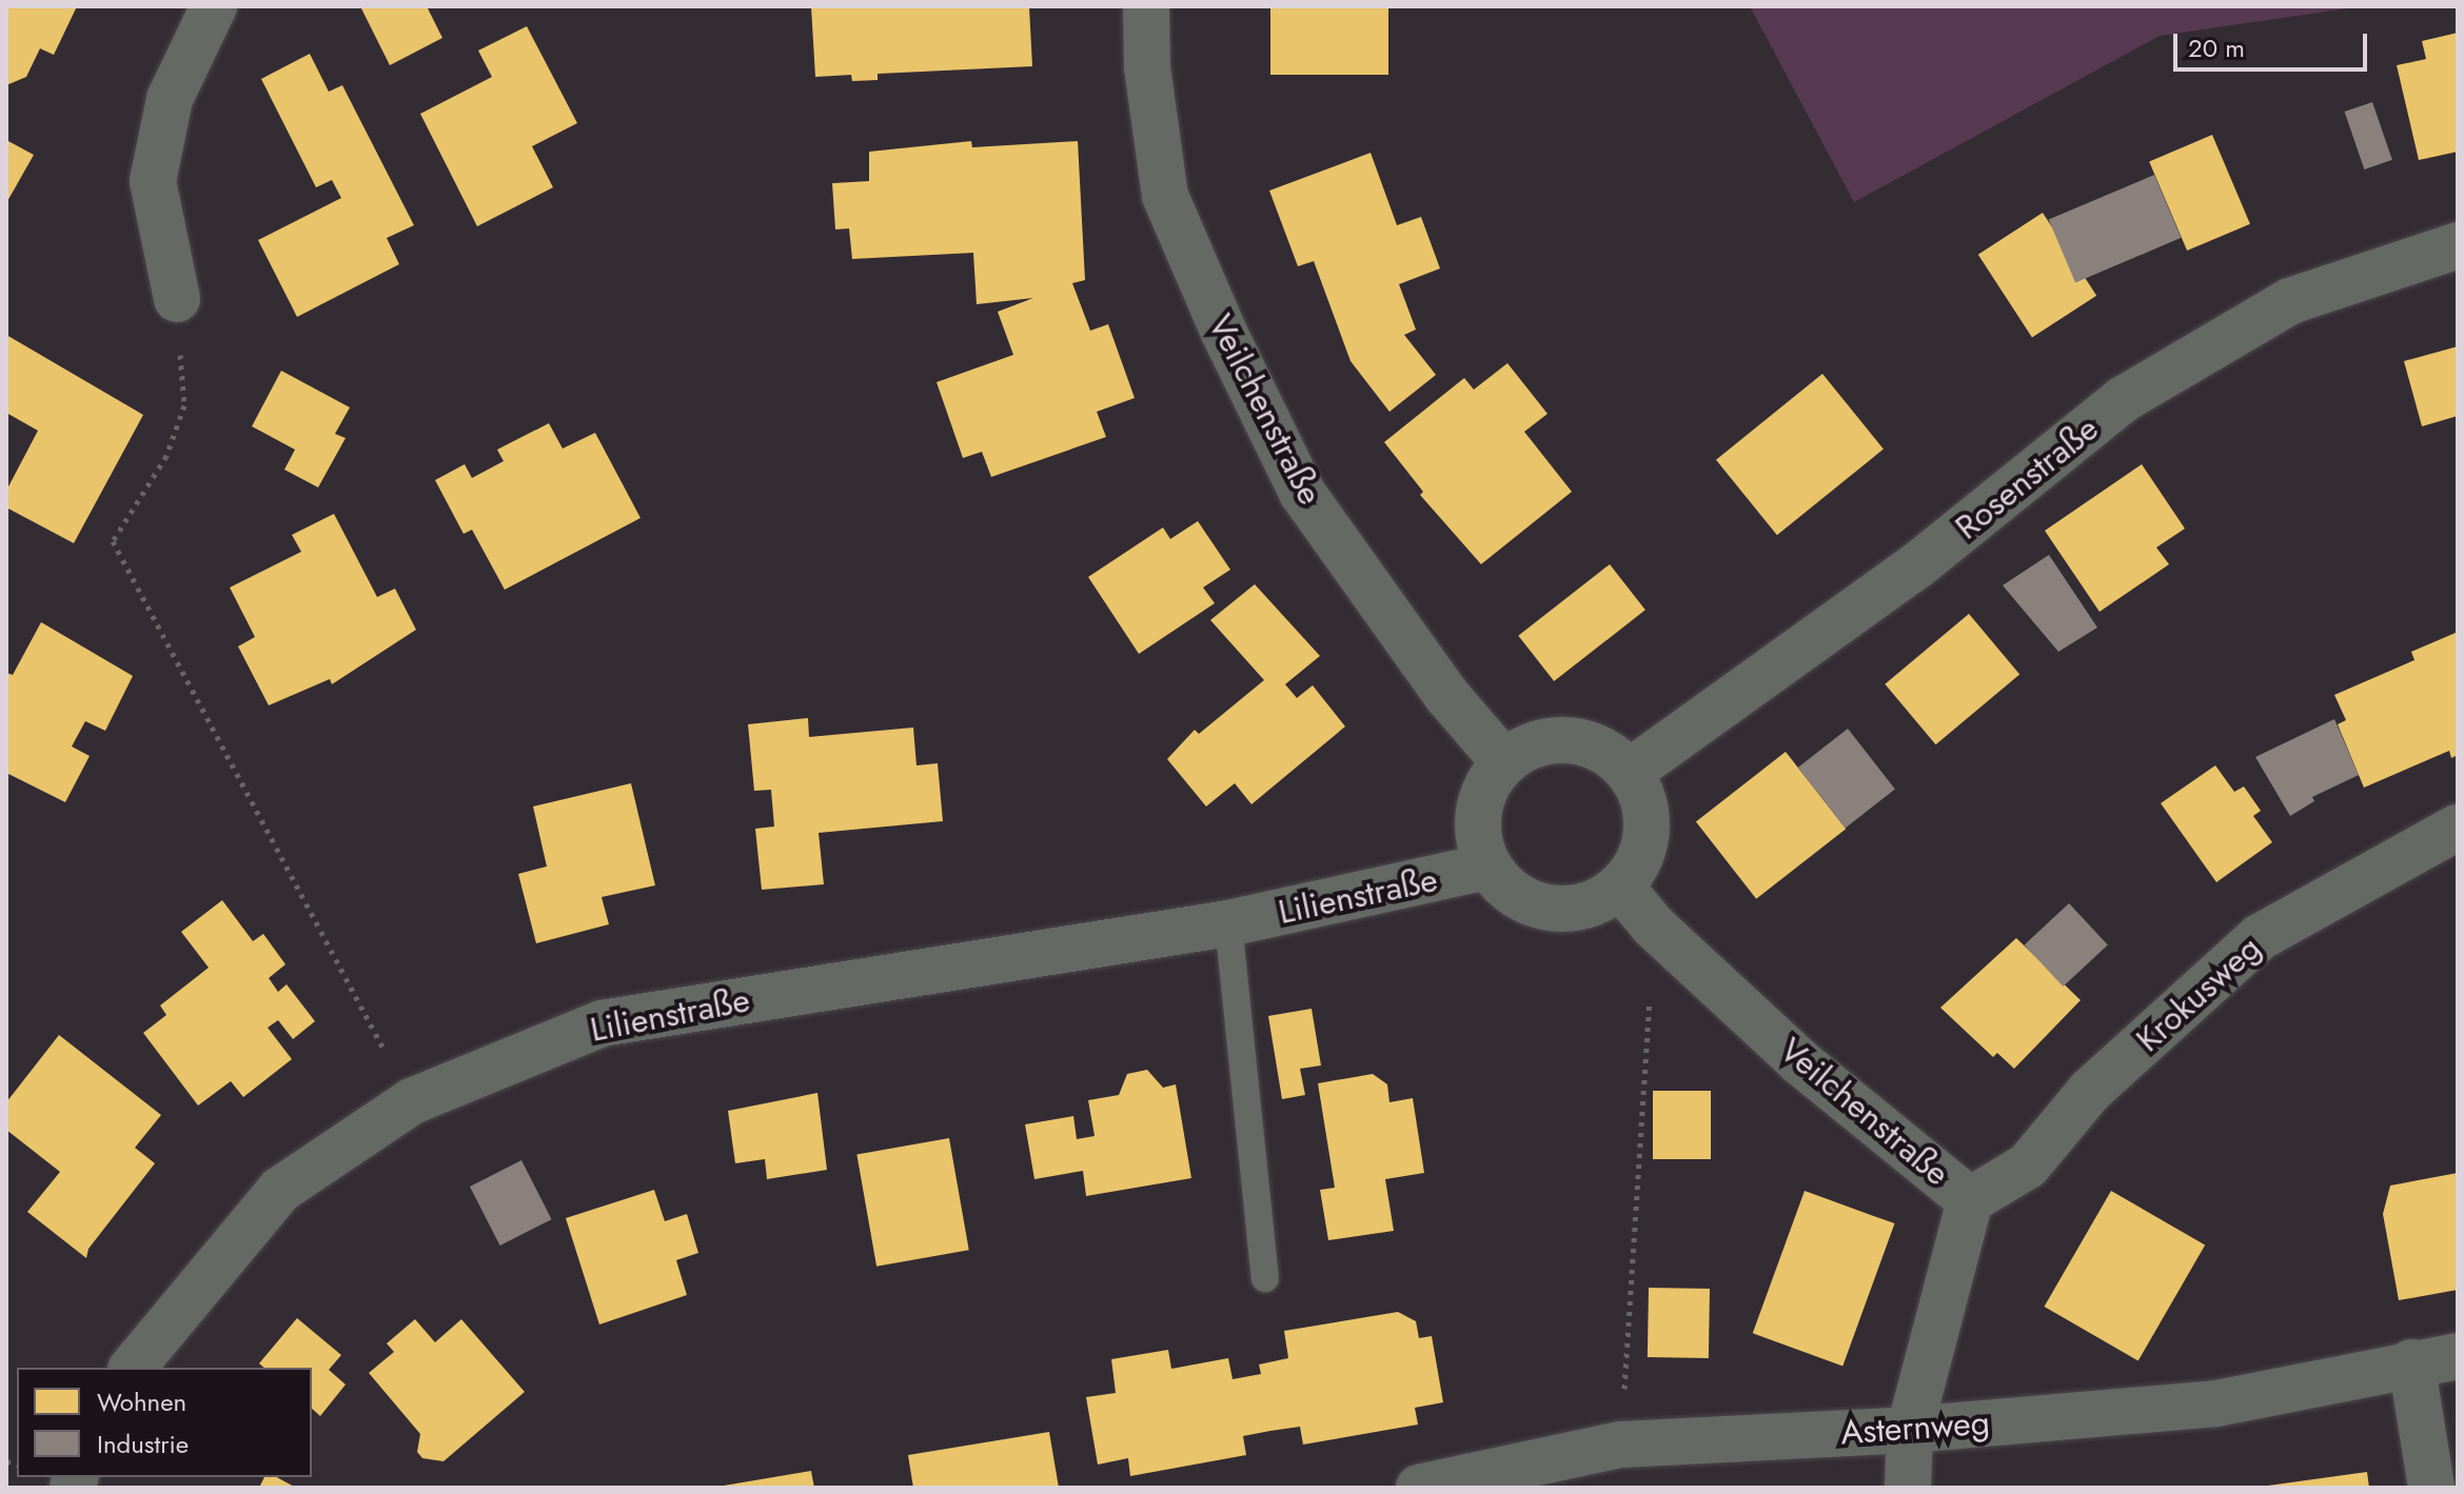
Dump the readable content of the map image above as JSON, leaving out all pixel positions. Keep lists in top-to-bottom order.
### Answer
{
  "streets": {
    "street": [
      "Veilchenstraße",
      "Rosenstraße",
      "Lilienstraße",
      "Krokusweg",
      "Asternweg"
    ]
  },
  "crossings": [
    ["Veilchenstraße", "Rosenstraße"],
    ["Veilchenstraße", "Lilienstraße"],
    ["Veilchenstraße", "Krokusweg"],
    ["Veilchenstraße", "Asternweg"],
    ["Rosenstraße", "Lilienstraße"]
  ],
  "legend": ["Wohnen", "Industrie"],
  "scale_bar": "20 m"
}
